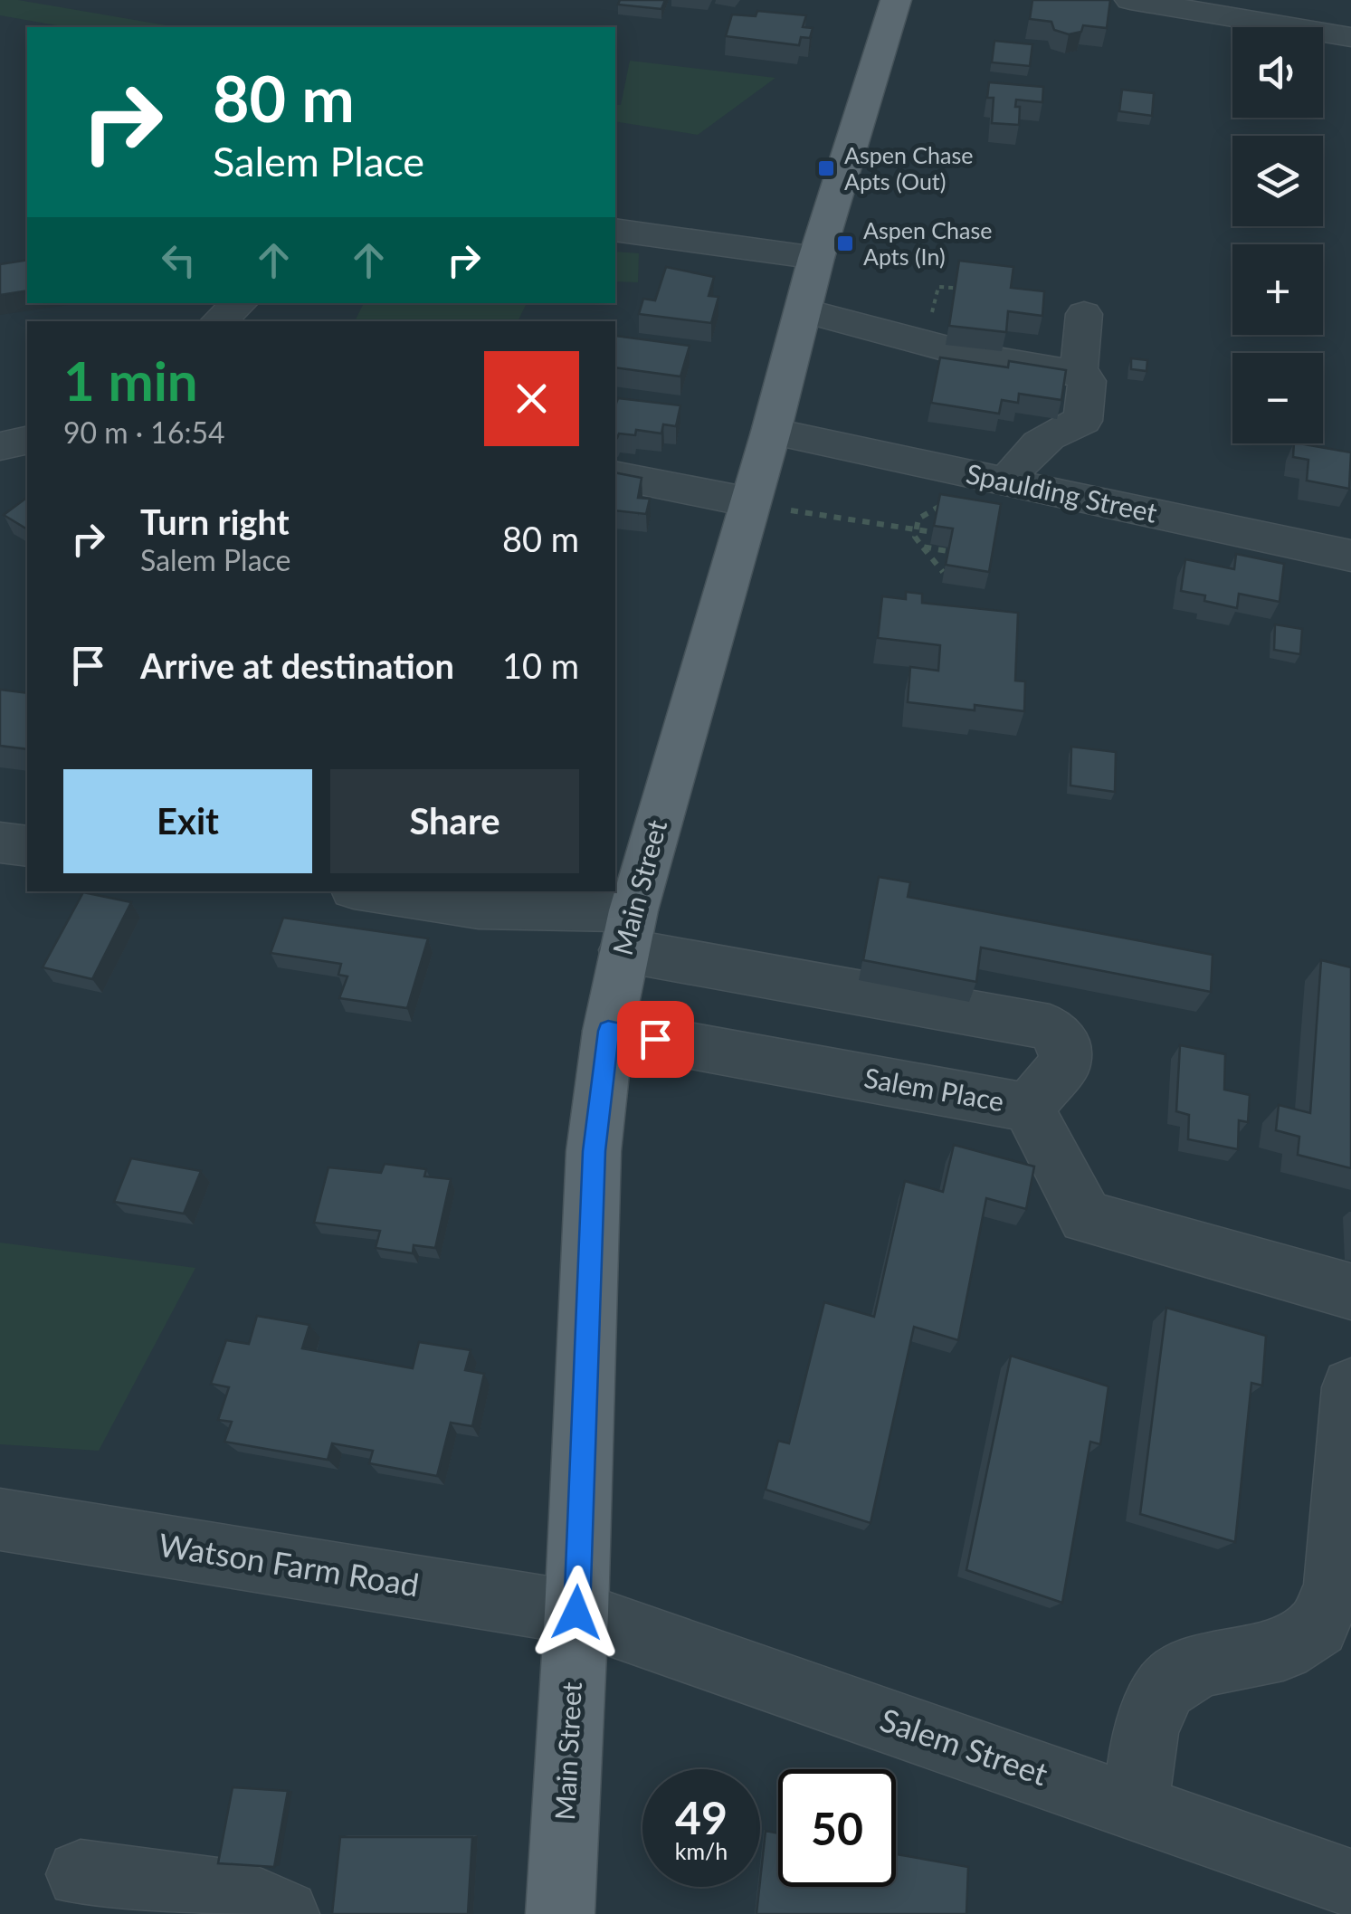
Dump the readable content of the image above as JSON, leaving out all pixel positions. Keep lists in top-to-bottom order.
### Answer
{
  "streets": {
    "main road": ["Main Street"],
    "street": [
      "Spaulding Street",
      "Salem Place",
      "Watson Farm Road",
      "Salem Street"
    ]
  },
  "crossings": [
    ["Spaulding Street", "Main Street"],
    ["Main Street", "Salem Place"],
    ["Main Street", "Watson Farm Road"],
    ["Main Street", "Salem Street"],
    ["Watson Farm Road", "Salem Street"]
  ],
  "places": {
    "transit": ["Aspen Chase Apts (Out)", "Aspen Chase Apts (In)"]
  },
  "page": {
    "map_buttons": ["+", "−"],
    "turn": ["80 m", "Salem Place"],
    "heading": ["1 min", "90 m · 16:54"],
    "list": [
      {
        "name": "Turn right",
        "note": "Salem Place",
        "value": "80 m"
      },
      {
        "name": "Arrive at destination",
        "value": "10 m"
      }
    ],
    "buttons": ["Exit", "Share"],
    "speed": "49 km/h",
    "limit": "50"
  }
}
